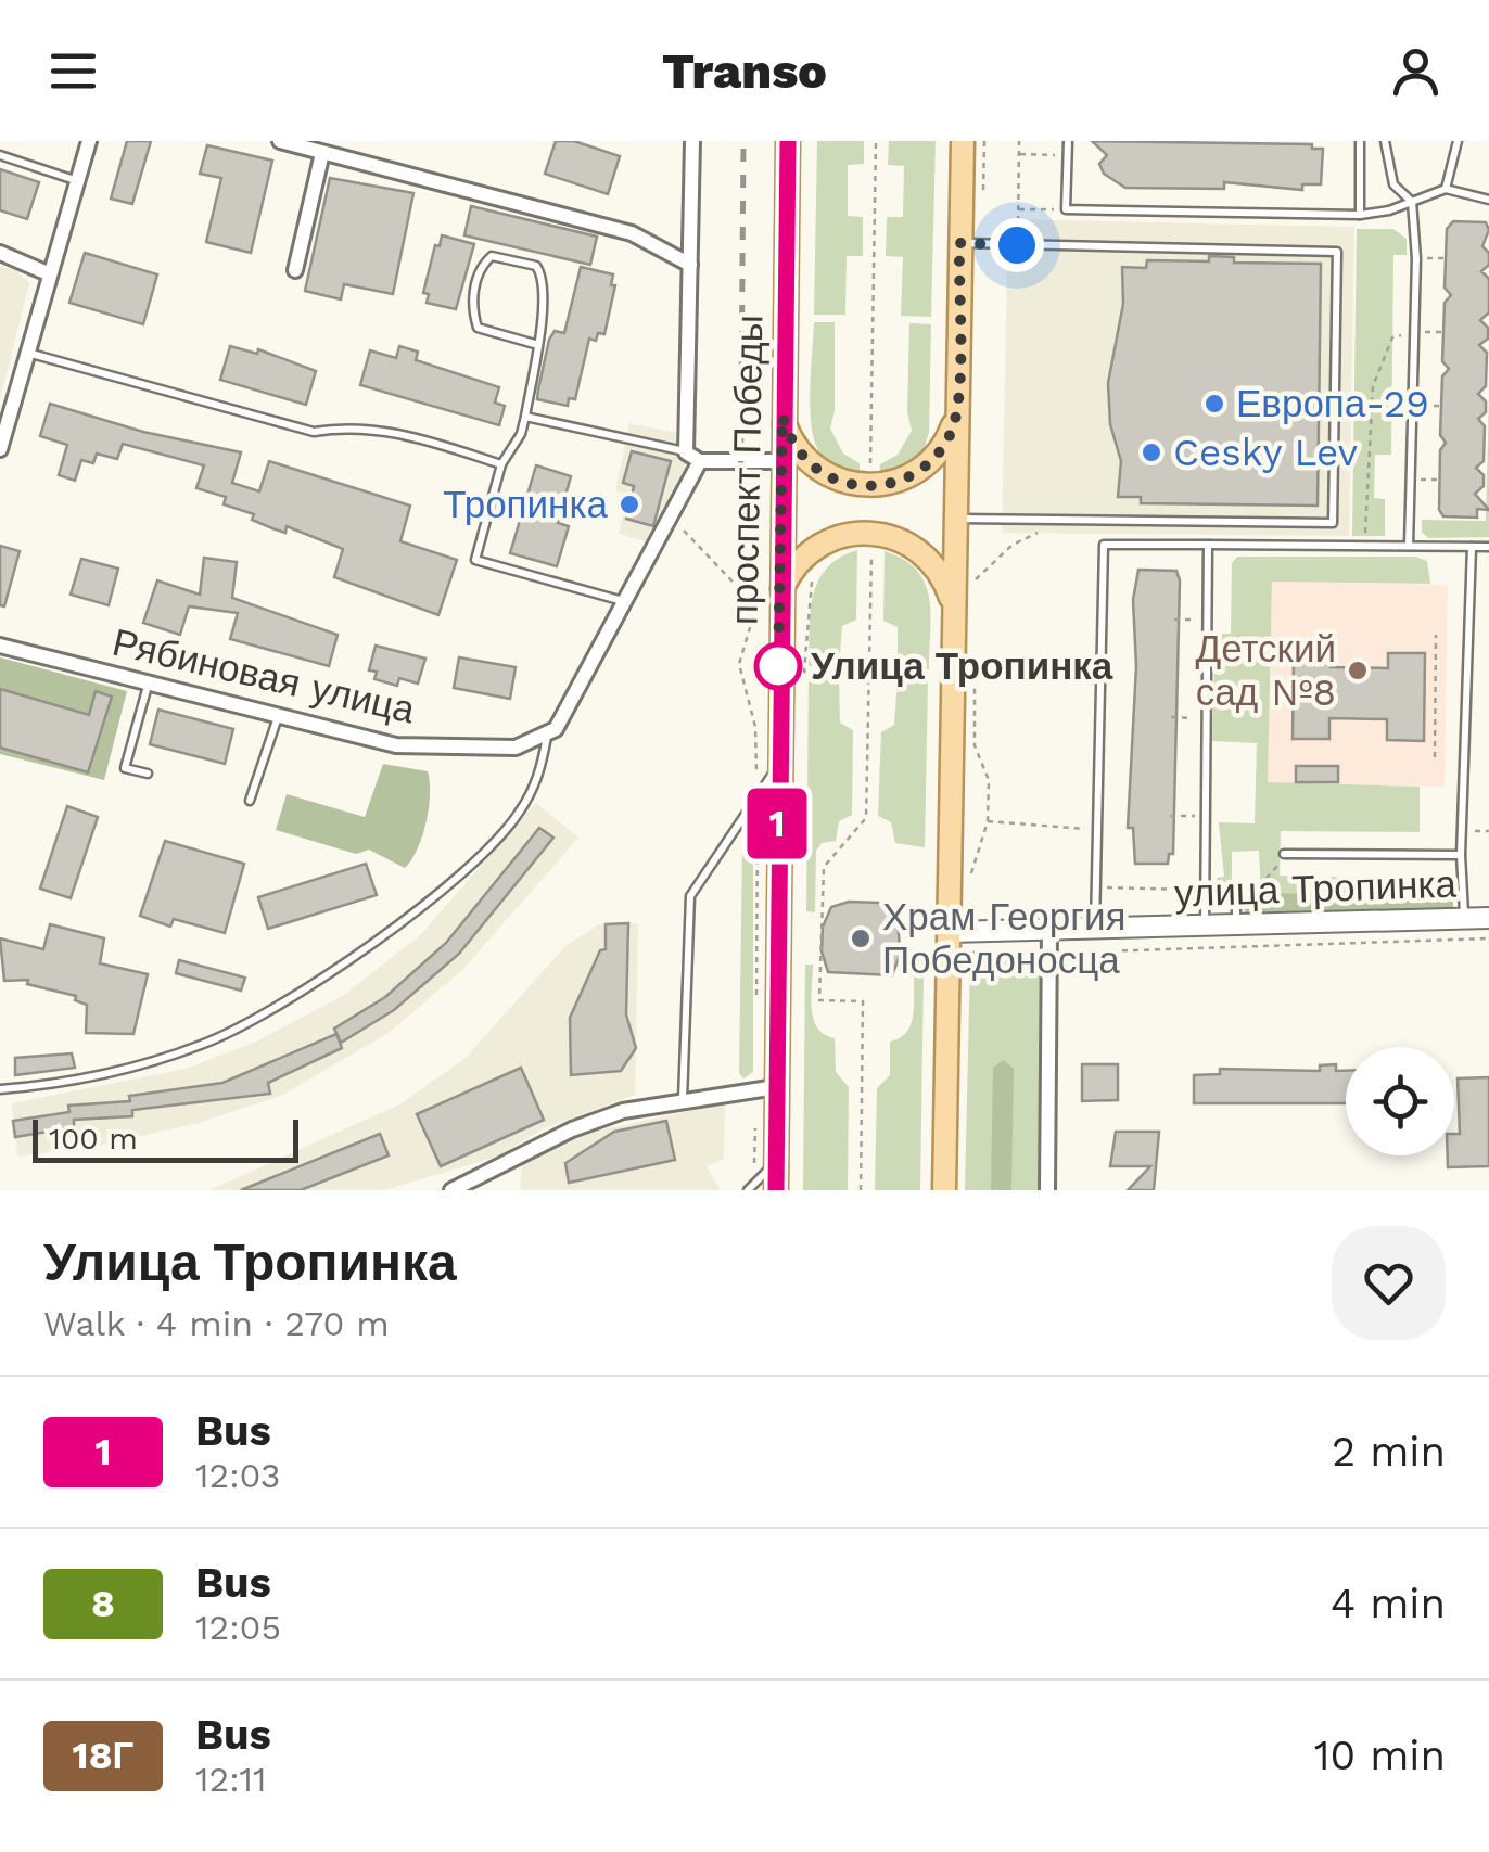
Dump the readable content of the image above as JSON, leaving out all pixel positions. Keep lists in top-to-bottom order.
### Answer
{
  "streets": {
    "main road": ["проспект Победы", "улица Тропинка"],
    "street": ["Рябиновая улица"]
  },
  "places": [
    "Европа-29",
    "Cesky Lev",
    "Тропинка",
    "Улица Тропинка",
    "Детский сад №8",
    "Храм Георгия Победоносца"
  ],
  "lines": ["bus line 1"],
  "scale_bar": "100 m",
  "page": {
    "header": "Transo",
    "on_map": "1",
    "scale": "100 m",
    "heading": ["Улица Тропинка", "Walk · 4 min · 270 m"],
    "list": [
      {
        "mark": "1",
        "name": "Bus",
        "note": "12:03",
        "value": "2 min"
      },
      {
        "mark": "8",
        "name": "Bus",
        "note": "12:05",
        "value": "4 min"
      },
      {
        "mark": "18Г",
        "name": "Bus",
        "note": "12:11",
        "value": "10 min"
      }
    ]
  }
}
